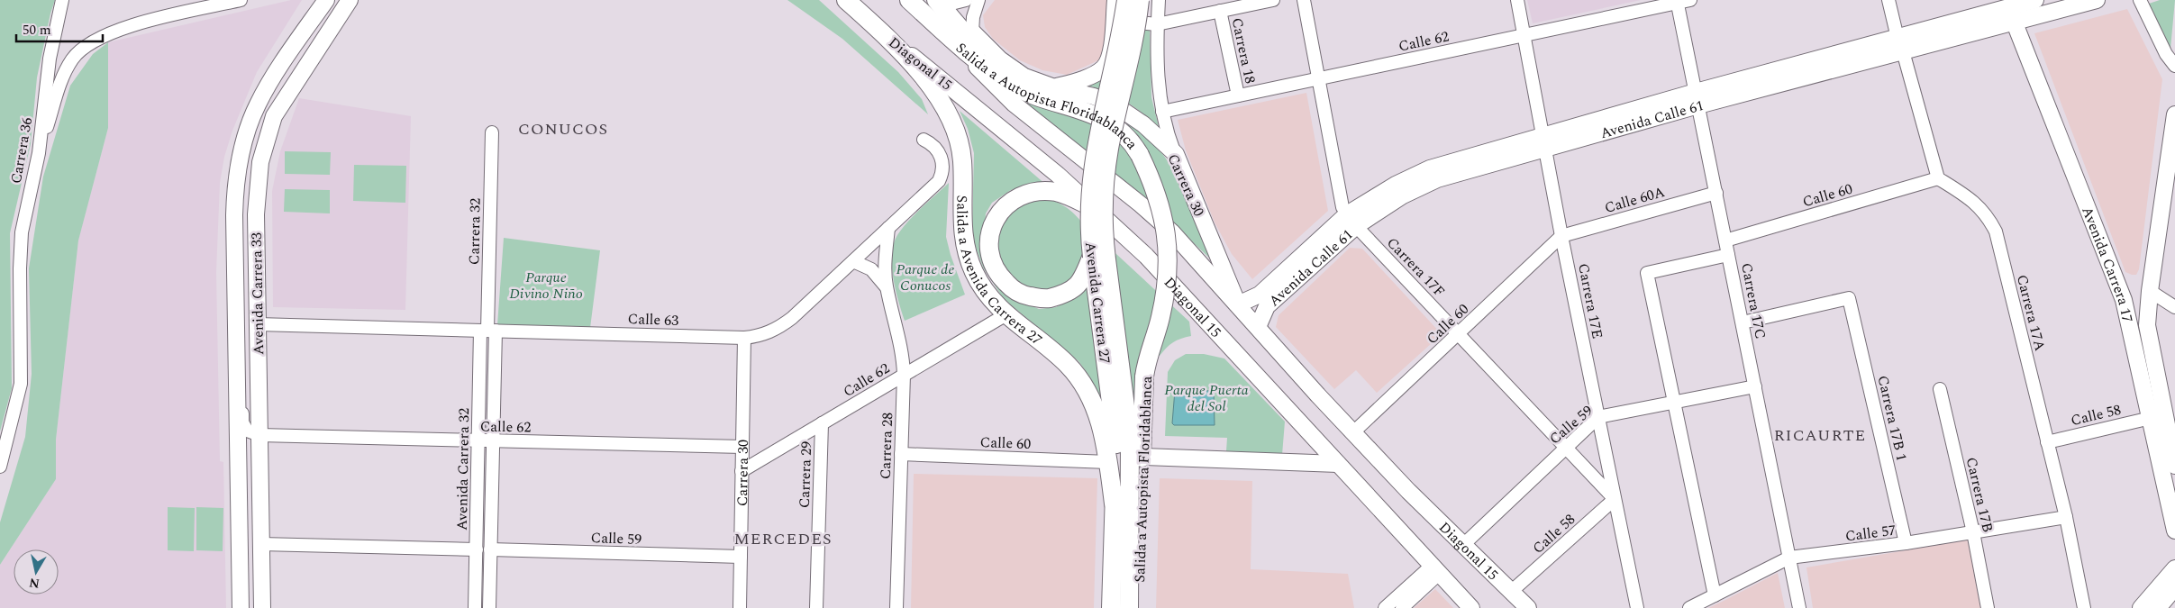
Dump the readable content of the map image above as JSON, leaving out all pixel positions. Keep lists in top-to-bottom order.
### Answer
{
  "streets": {
    "highway": ["Salida a Autopista Floridablanca", "Salida a Avenida Carrera 27", "Avenida Carrera 27"],
    "main road": [
      "Diagonal 15",
      "Avenida Calle 61",
      "Carrera 30",
      "Avenida Carrera 17",
      "Avenida Carrera 33"
    ],
    "street": [
      "Calle 62",
      "Carrera 18",
      "Carrera 36",
      "Calle 60",
      "Calle 60A",
      "Carrera 32",
      "Carrera 17F",
      "Carrera 17E",
      "Carrera 17C",
      "Carrera 17A",
      "Calle 63",
      "Calle 58",
      "Carrera 17B 1",
      "Calle 59",
      "Carrera 28",
      "Avenida Carrera 32",
      "Carrera 29",
      "Carrera 17B",
      "Calle 57"
    ]
  },
  "crossings": [
    ["Calle 62", "Carrera 18"],
    ["Calle 62", "Carrera 30"],
    ["Calle 62", "Carrera 17F"],
    ["Calle 62", "Salida a Avenida Carrera 27"],
    ["Calle 62", "Avenida Carrera 33"],
    ["Calle 62", "Carrera 17E"],
    ["Calle 62", "Carrera 17C"],
    ["Calle 62", "Carrera 28"],
    ["Calle 62", "Avenida Carrera 32"],
    ["Calle 62", "Carrera 29"],
    ["Diagonal 15", "Salida a Autopista Floridablanca"],
    ["Diagonal 15", "Avenida Calle 61"],
    ["Diagonal 15", "Carrera 30"],
    ["Diagonal 15", "Calle 60"],
    ["Diagonal 15", "Salida a Avenida Carrera 27"],
    ["Diagonal 15", "Calle 58"],
    ["Diagonal 15", "Calle 59"],
    ["Avenida Calle 61", "Carrera 30"],
    ["Avenida Calle 61", "Avenida Carrera 17"],
    ["Avenida Calle 61", "Carrera 17F"],
    ["Avenida Calle 61", "Carrera 17E"],
    ["Avenida Calle 61", "Carrera 17C"],
    ["Carrera 30", "Calle 63"],
    ["Carrera 30", "Calle 59"],
    ["Calle 60", "Calle 60A"],
    ["Calle 60", "Carrera 17F"],
    ["Calle 60", "Salida a Avenida Carrera 27"],
    ["Calle 60", "Carrera 17E"],
    ["Calle 60", "Carrera 17C"],
    ["Calle 60", "Carrera 17A"],
    ["Calle 60", "Carrera 28"],
    ["Calle 60A", "Carrera 17E"],
    ["Calle 60A", "Carrera 17C"],
    ["Carrera 32", "Calle 63"],
    ["Carrera 32", "Avenida Carrera 32"],
    ["Avenida Carrera 17", "Calle 58"],
    ["Carrera 17F", "Carrera 17E"],
    ["Carrera 17F", "Calle 58"],
    ["Carrera 17F", "Calle 59"],
    ["Salida a Avenida Carrera 27", "Avenida Carrera 27"],
    ["Avenida Carrera 33", "Calle 63"],
    ["Carrera 17E", "Calle 58"],
    ["Carrera 17E", "Calle 59"],
    ["Carrera 17C", "Carrera 17B 1"],
    ["Carrera 17C", "Calle 59"],
    ["Carrera 17C", "Calle 57"],
    ["Carrera 17A", "Calle 58"],
    ["Carrera 17A", "Calle 57"],
    ["Calle 63", "Carrera 28"],
    ["Calle 63", "Avenida Carrera 32"],
    ["Carrera 17B 1", "Calle 57"],
    ["Calle 59", "Avenida Carrera 32"],
    ["Carrera 17B", "Calle 57"]
  ],
  "districts": ["CONUCOS", "RICAURTE", "MERCEDES"],
  "parks": ["Parque de Conucos", "Parque Divino Niño", "Parque Puerta del Sol"],
  "scale_bar": "50 m",
  "north": "bottom"
}
